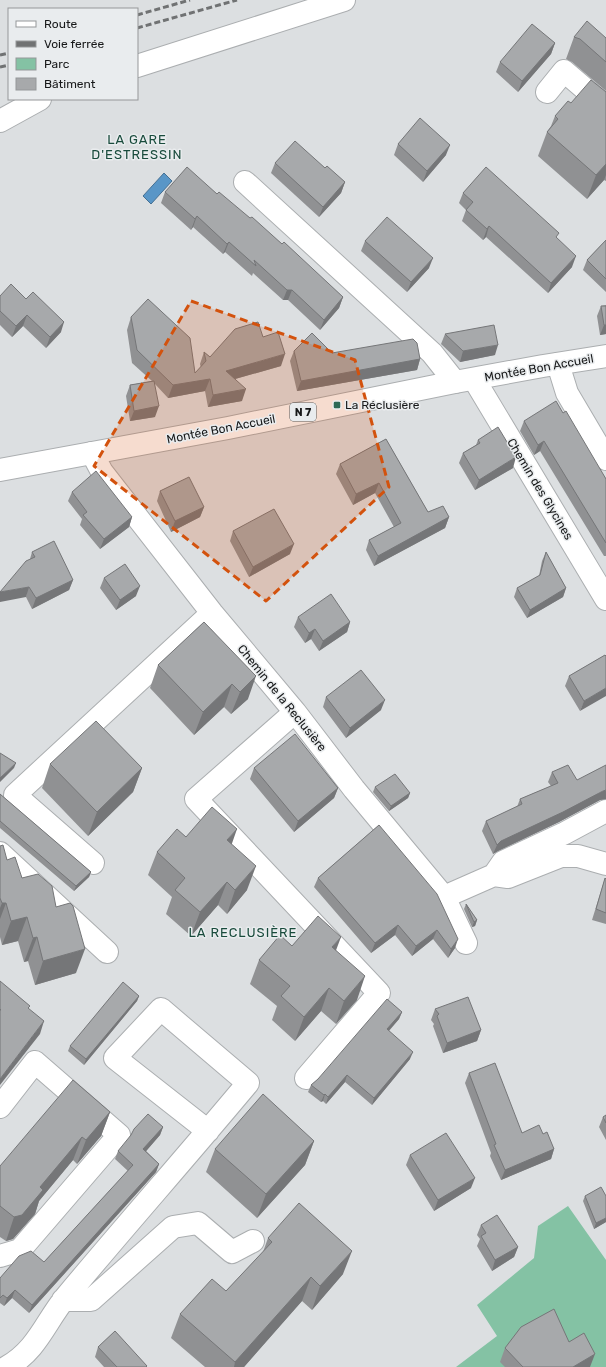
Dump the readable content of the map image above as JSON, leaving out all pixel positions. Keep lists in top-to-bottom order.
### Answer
{
  "streets": {
    "street": [
      "Montée Bon Accueil",
      "N 7",
      "Chemin des Glycines",
      "Chemin de la Reclusière"
    ]
  },
  "crossings": [
    ["Montée Bon Accueil", "Chemin des Glycines"],
    ["Montée Bon Accueil", "Chemin de la Reclusière"]
  ],
  "districts": ["LA GARE D'ESTRESSIN", "LA RECLUSIÈRE"],
  "places": {
    "transit": ["La Réclusière"]
  },
  "legend": [
    "Route",
    "Voie ferrée",
    "Parc",
    "Bâtiment"
  ]
}
